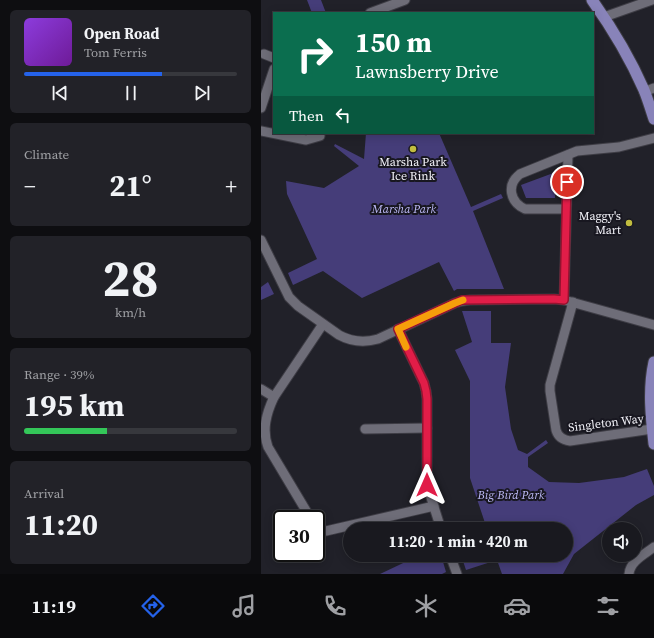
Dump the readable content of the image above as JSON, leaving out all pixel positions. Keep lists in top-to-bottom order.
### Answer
{
  "streets": {
    "street": ["Singleton Way"]
  },
  "parks": ["Marsha Park", "Big Bird Park"],
  "places": ["Marsha Park Ice Rink", "Maggy's Mart"],
  "page": {
    "turn": ["150 m", "Lawnsberry Drive"],
    "song": ["Open Road", "Tom Ferris"],
    "then": "Then",
    "tile": [
      "Climate",
      ["28", "km/h"],
      ["Range · 39%", "195 km"],
      ["Arrival", "11:20"]
    ],
    "heat": ["−", "21°", "+"],
    "limit": "30",
    "trip": "11:20 · 1 min · 420 m",
    "tabs": "11:19"
  }
}
